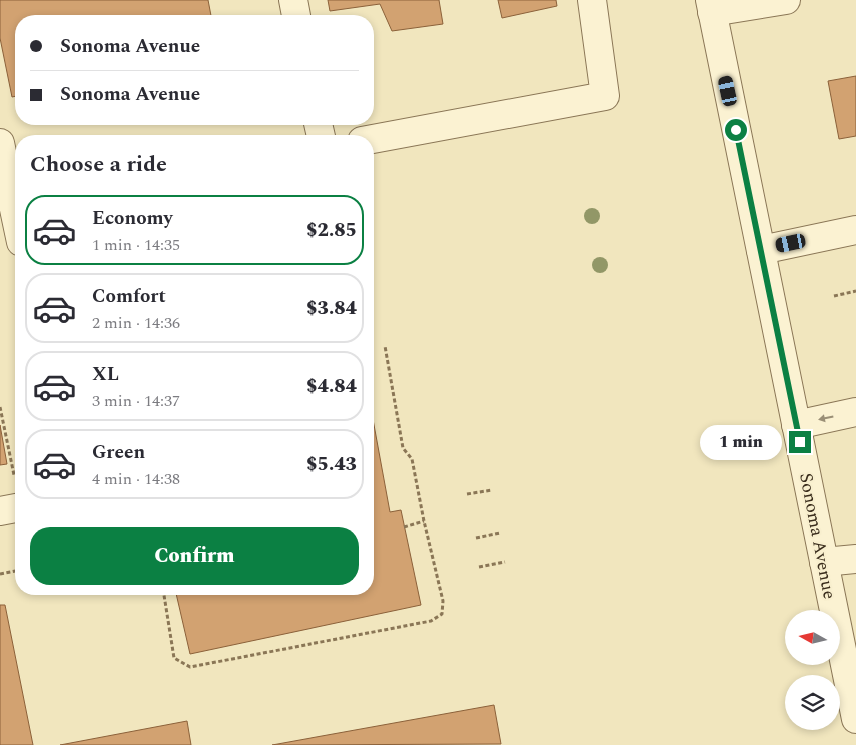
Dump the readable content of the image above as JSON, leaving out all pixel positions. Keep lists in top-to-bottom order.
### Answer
{
  "streets": {
    "street": ["Sonoma Avenue"]
  },
  "north": "left",
  "page": {
    "banner": ["Sonoma Avenue", "Sonoma Avenue"],
    "heading": "Choose a ride",
    "list": [
      {
        "name": "Economy",
        "note": "1 min · 14:35",
        "value": "$2.85"
      },
      {
        "name": "Comfort",
        "note": "2 min · 14:36",
        "value": "$3.84"
      },
      {
        "name": "XL",
        "note": "3 min · 14:37",
        "value": "$4.84"
      },
      {
        "name": "Green",
        "note": "4 min · 14:38",
        "value": "$5.43"
      }
    ],
    "bubble": "1 min",
    "buttons": "Confirm"
  }
}
